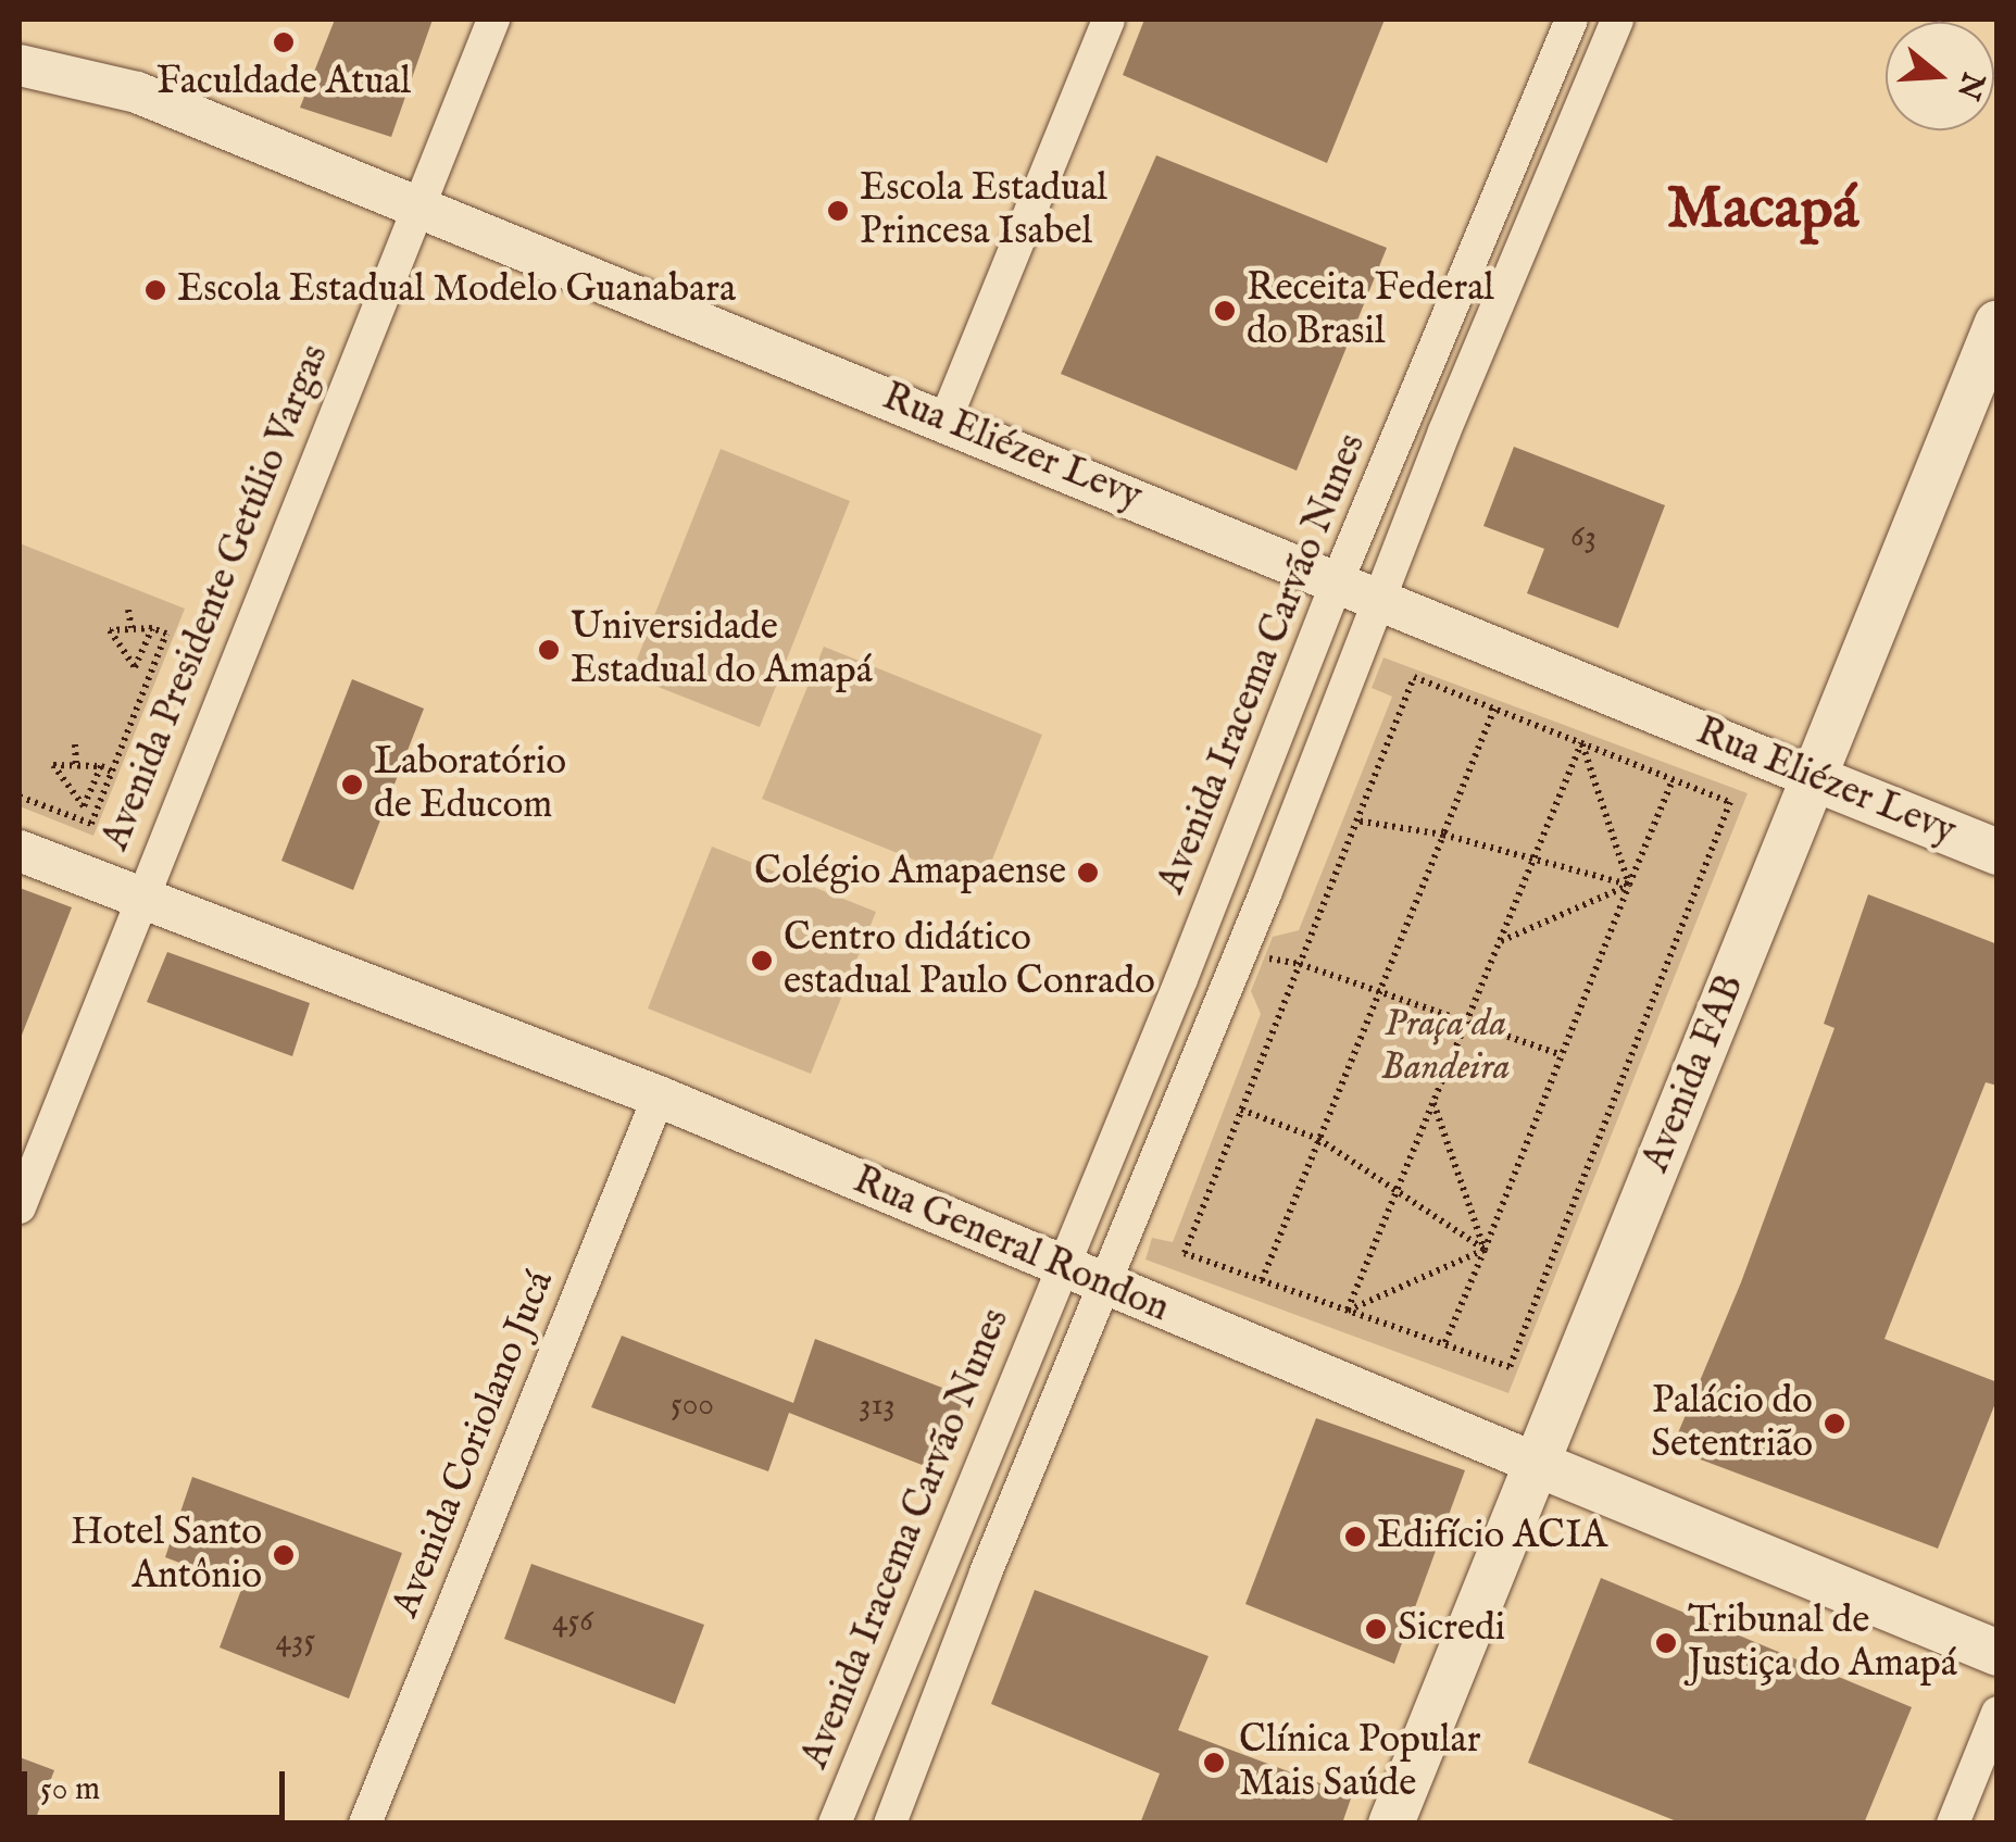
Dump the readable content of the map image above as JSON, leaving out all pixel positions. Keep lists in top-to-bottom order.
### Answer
{
  "streets": {
    "main road": ["Rua Eliézer Levy", "Avenida FAB", "Rua General Rondon"],
    "street": ["Avenida Presidente Getúlio Vargas", "Avenida Iracema Carvão Nunes", "Avenida Coriolano Jucá"]
  },
  "crossings": [
    ["Rua Eliézer Levy", "Avenida Presidente Getúlio Vargas"],
    ["Rua Eliézer Levy", "Avenida Iracema Carvão Nunes"],
    ["Rua Eliézer Levy", "Avenida FAB"],
    ["Avenida Presidente Getúlio Vargas", "Rua General Rondon"],
    ["Avenida Iracema Carvão Nunes", "Rua General Rondon"],
    ["Avenida FAB", "Rua General Rondon"],
    ["Rua General Rondon", "Avenida Coriolano Jucá"]
  ],
  "districts": ["Macapá"],
  "parks": ["Praça da Bandeira"],
  "places": [
    "Faculdade Atual",
    "Escola Estadual Princesa Isabel",
    "Escola Estadual Modelo Guanabara",
    "Receita Federal do Brasil",
    "Universidade Estadual do Amapá",
    "Laboratório de Educom",
    "Colégio Amapaense",
    "Centro didático estadual Paulo Conrado",
    "Palácio do Setentrião",
    "Edifício ACIA",
    "Hotel Santo Antônio",
    "Sicredi",
    "Tribunal de Justiça do Amapá",
    "Clínica Popular Mais Saúde"
  ],
  "house_numbers": [
    "63",
    "500",
    "313",
    "456",
    "435"
  ],
  "scale_bar": "50 m",
  "north": "right"
}
